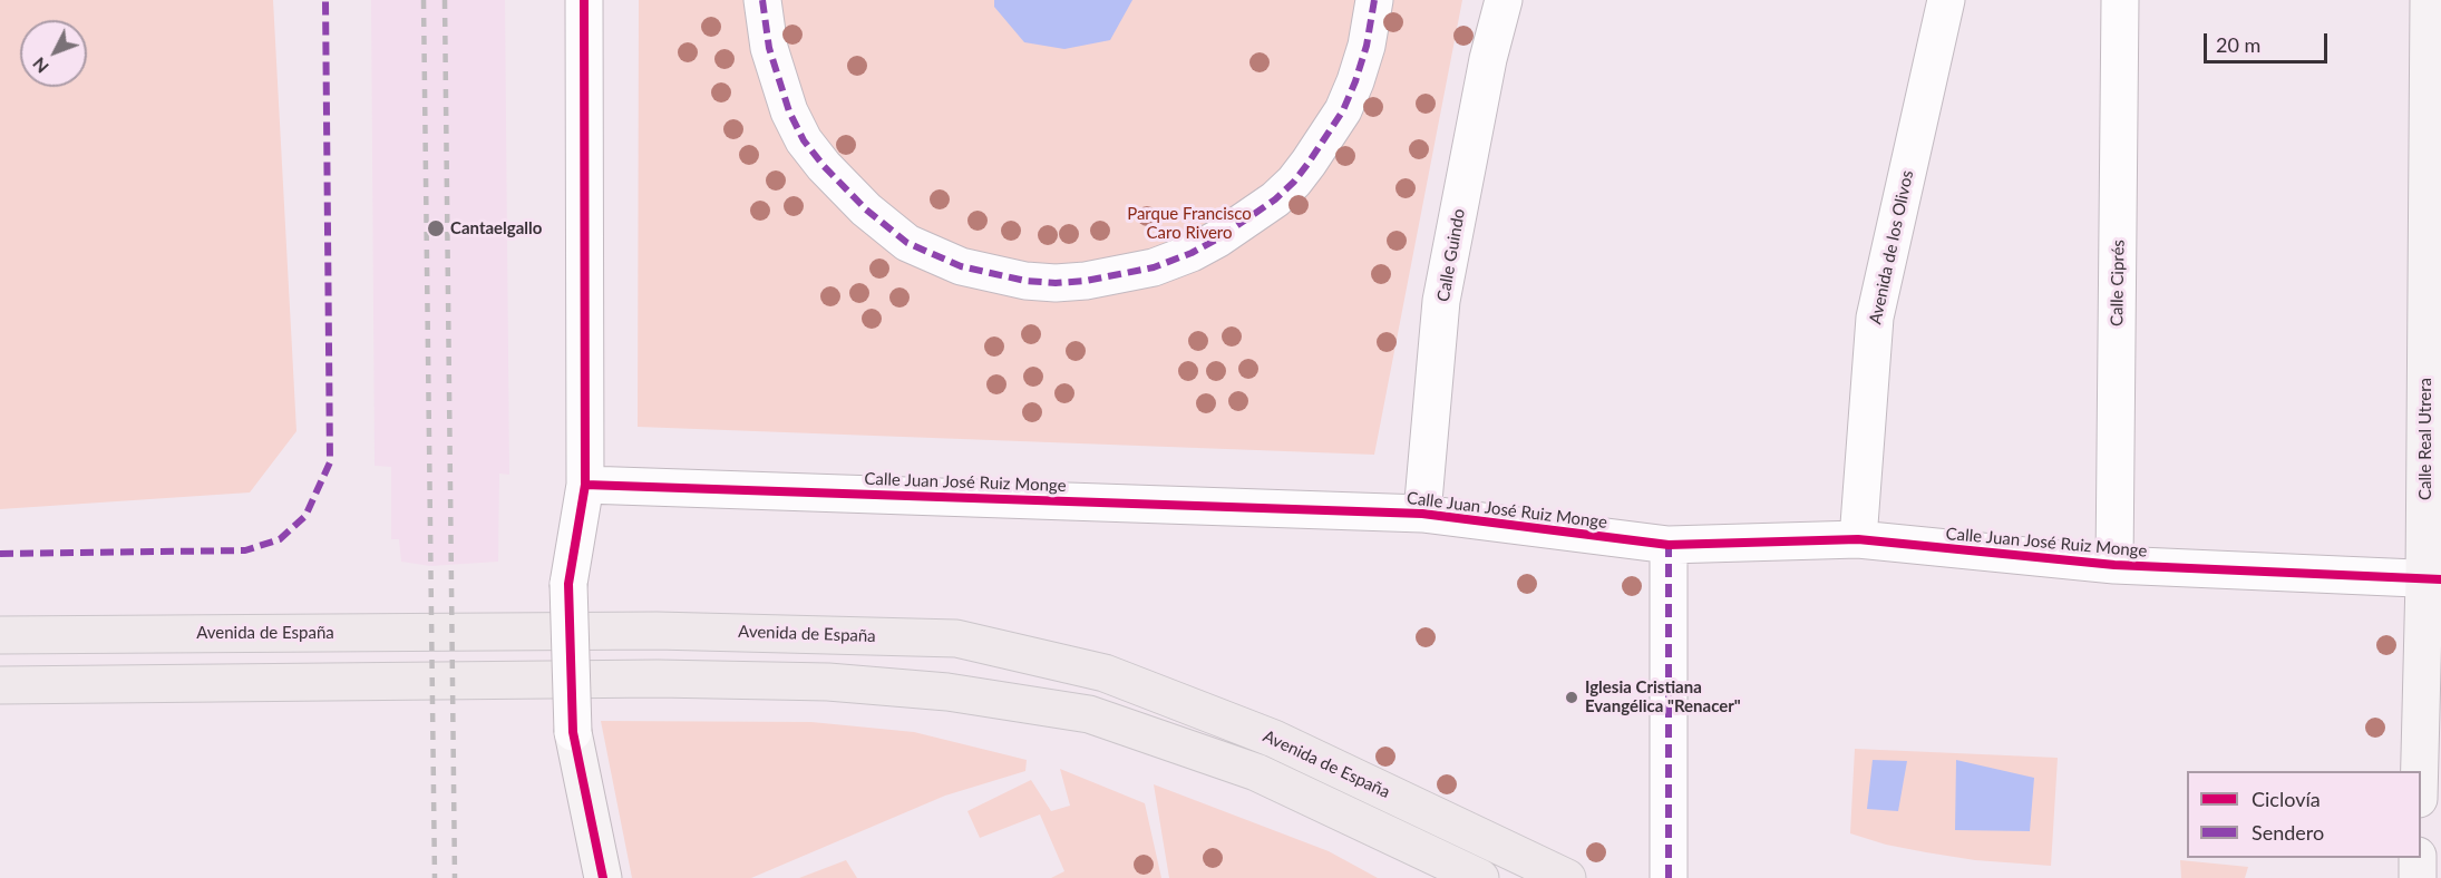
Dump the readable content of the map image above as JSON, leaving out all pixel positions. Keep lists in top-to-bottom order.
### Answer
{
  "streets": {
    "main road": ["Avenida de España"],
    "street": [
      "Avenida de los Olivos",
      "Calle Guindo",
      "Calle Ciprés",
      "Calle Real Utrera",
      "Calle Juan José Ruiz Monge"
    ]
  },
  "crossings": [
    ["Avenida de los Olivos", "Calle Juan José Ruiz Monge"],
    ["Calle Guindo", "Calle Juan José Ruiz Monge"],
    ["Calle Ciprés", "Calle Juan José Ruiz Monge"],
    ["Calle Real Utrera", "Calle Juan José Ruiz Monge"]
  ],
  "parks": ["Parque Francisco Caro Rivero"],
  "places": ["Cantaelgallo", "Iglesia Cristiana Evangélica \"Renacer\""],
  "legend": ["Ciclovía", "Sendero"],
  "scale_bar": "20 m",
  "north": "bottom left"
}
